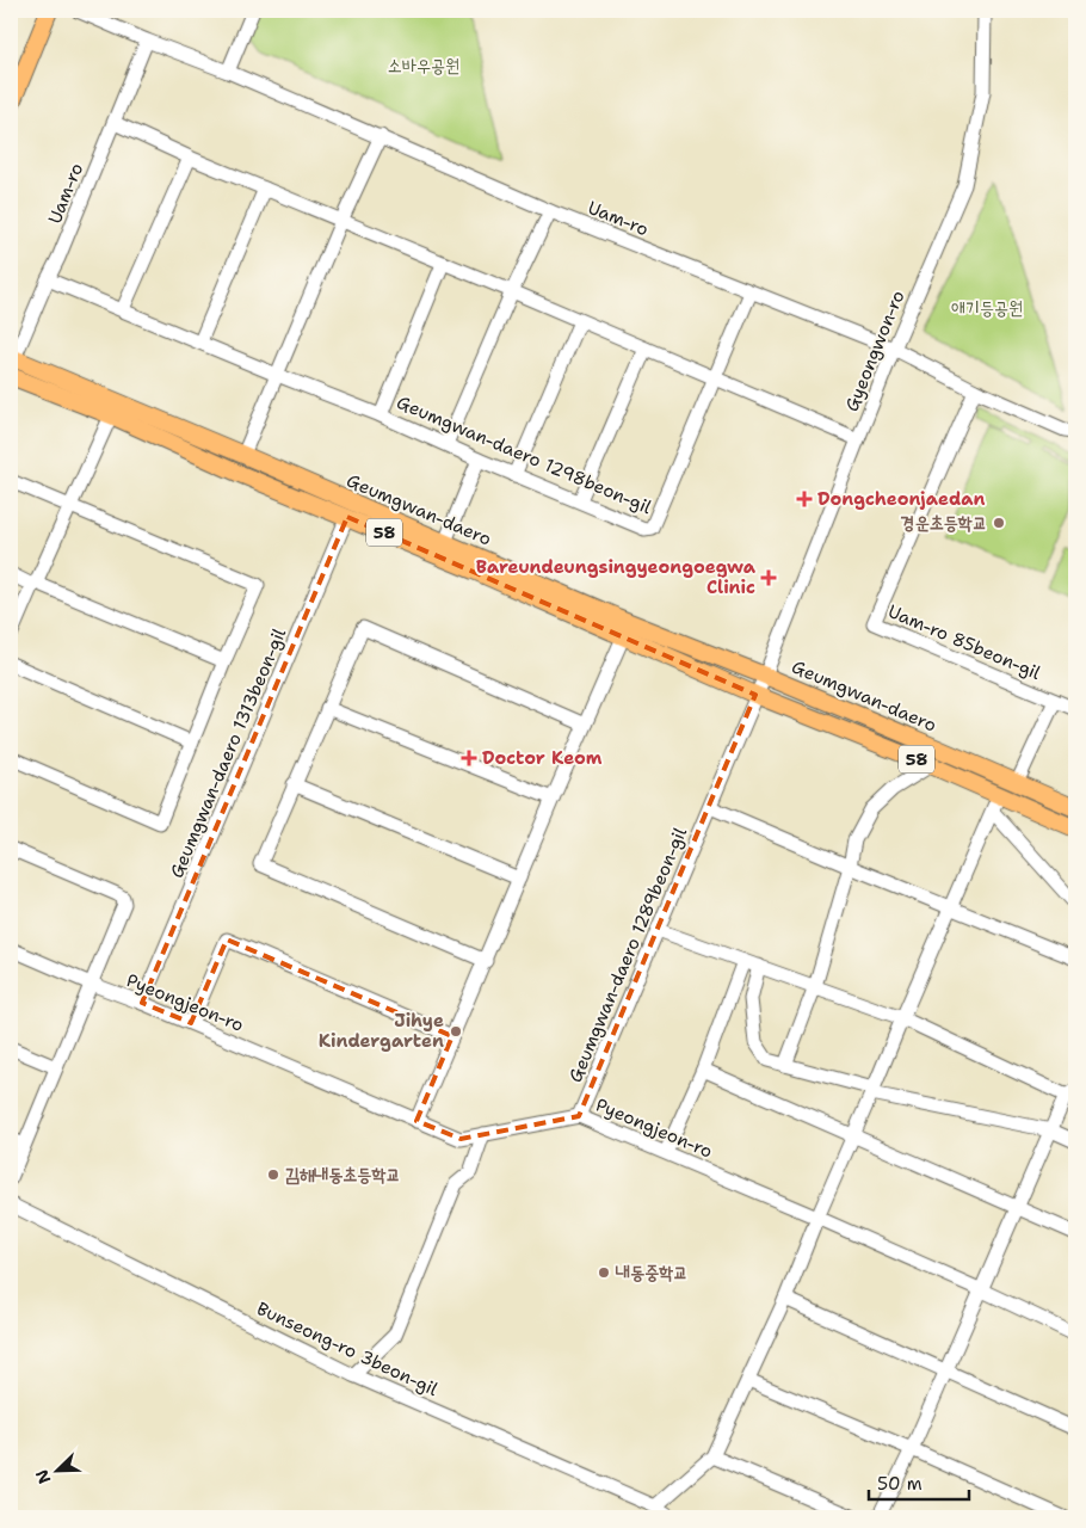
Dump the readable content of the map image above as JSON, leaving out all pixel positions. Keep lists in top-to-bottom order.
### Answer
{
  "streets": {
    "main road": ["Geumgwan-daero", "58"],
    "street": [
      "Uam-ro",
      "Gyeongwon-ro",
      "Geumgwan-daero 1298beon-gil",
      "Uam-ro 85beon-gil",
      "Geumgwan-daero 1313beon-gil",
      "Geumgwan-daero 1289beon-gil",
      "Pyeongjeon-ro",
      "Bunseong-ro 3beon-gil"
    ]
  },
  "crossings": [
    ["Uam-ro", "Gyeongwon-ro"],
    ["Uam-ro", "Geumgwan-daero 1298beon-gil"],
    ["Uam-ro", "Geumgwan-daero"],
    ["Uam-ro", "Uam-ro 85beon-gil"],
    ["Gyeongwon-ro", "Geumgwan-daero"],
    ["Gyeongwon-ro", "Geumgwan-daero 1289beon-gil"],
    ["Geumgwan-daero", "Geumgwan-daero 1313beon-gil"],
    ["Geumgwan-daero", "Geumgwan-daero 1289beon-gil"],
    ["Geumgwan-daero 1313beon-gil", "Pyeongjeon-ro"],
    ["Geumgwan-daero 1289beon-gil", "Pyeongjeon-ro"]
  ],
  "parks": ["소바우공원", "애기등공원"],
  "places": {
    "health": ["Dongcheonjaedan", "Bareundeungsingyeongoegwa Clinic", "Doctor Keom"],
    "other": [
      "경운초등학교",
      "Jihye Kindergarten",
      "김해내동초등학교",
      "내동중학교"
    ]
  },
  "scale_bar": "50 m",
  "north": "bottom left"
}
